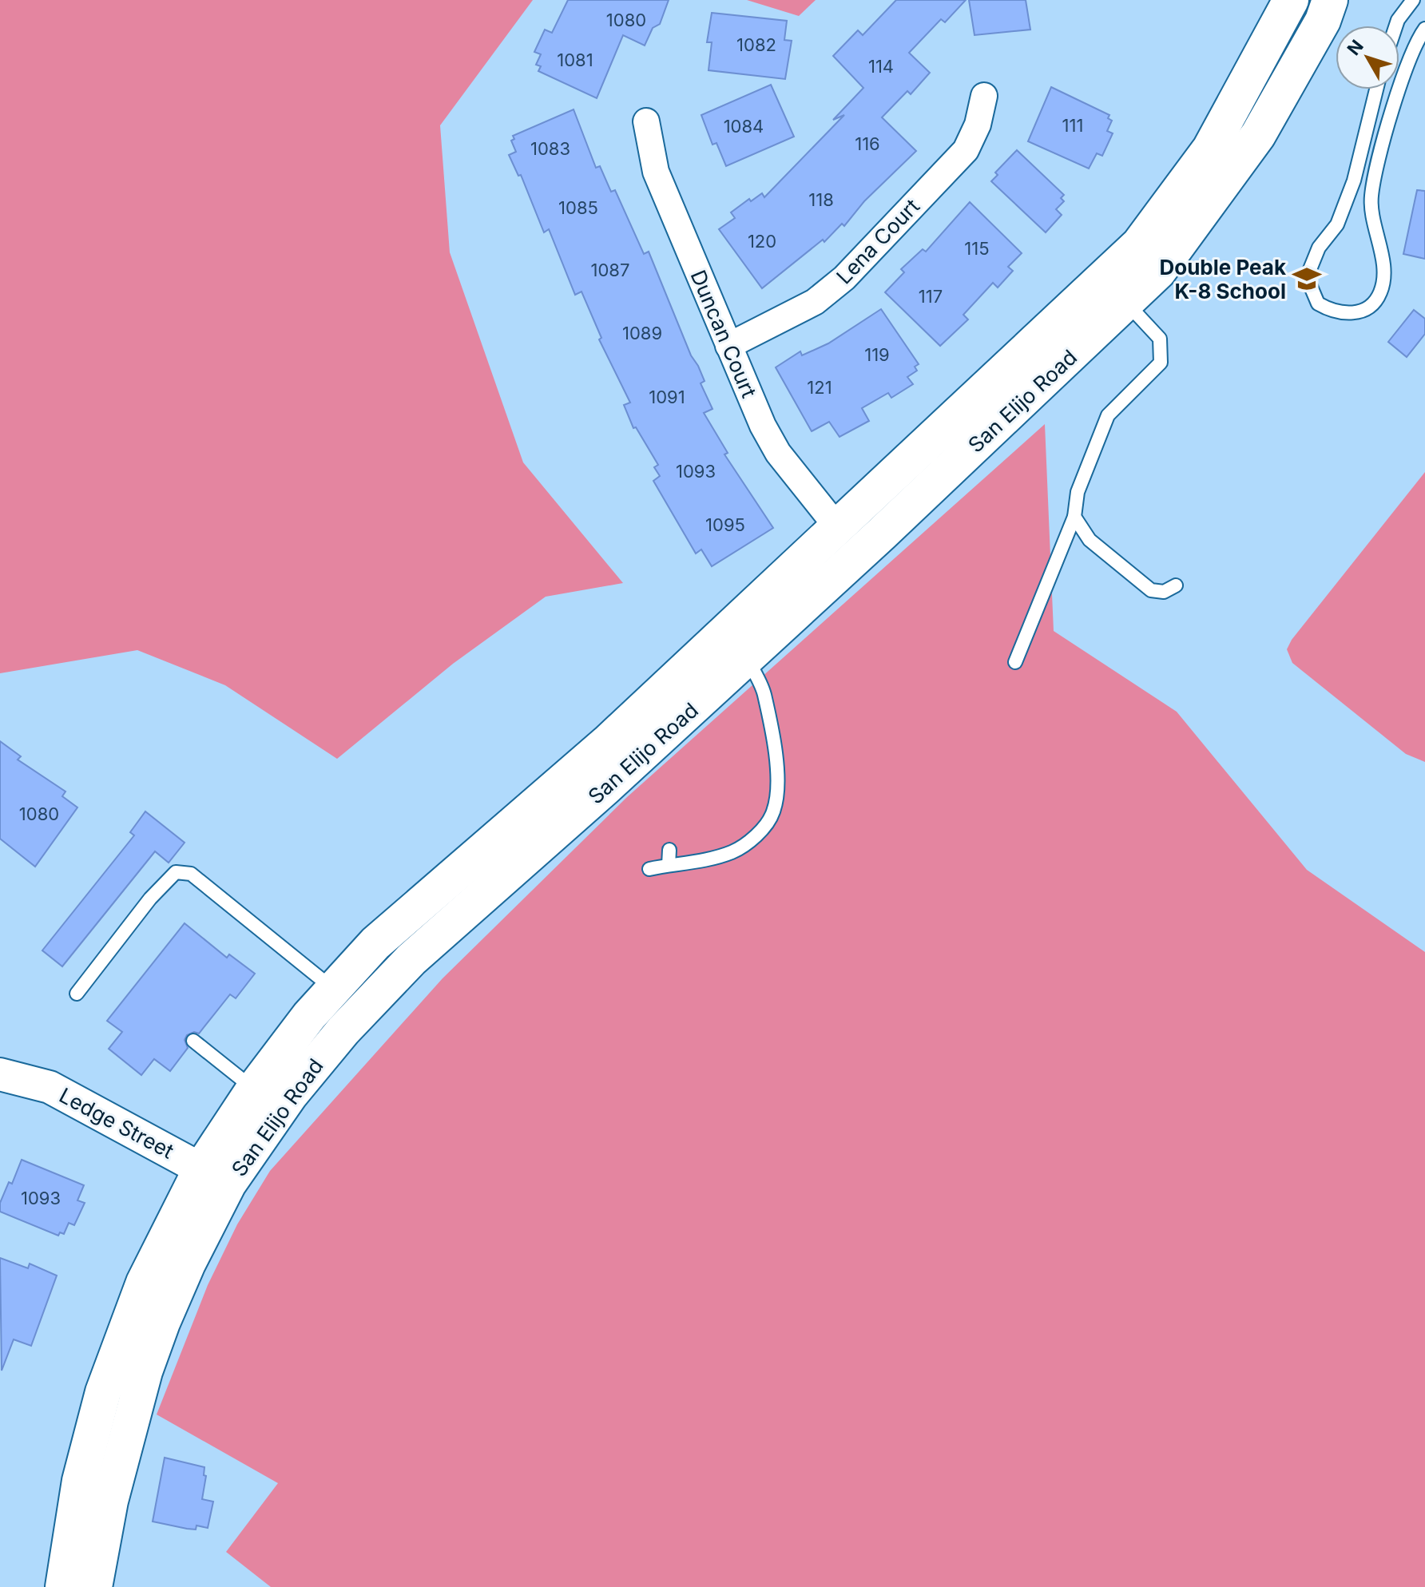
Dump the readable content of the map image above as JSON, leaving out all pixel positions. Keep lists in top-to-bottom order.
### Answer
{
  "streets": {
    "main road": ["San Elijo Road"],
    "street": ["Lena Court", "Duncan Court", "Ledge Street"]
  },
  "crossings": [
    ["Lena Court", "Duncan Court"],
    ["Duncan Court", "San Elijo Road"],
    ["San Elijo Road", "Ledge Street"]
  ],
  "places": {
    "school or university": ["Double Peak K-8 School"]
  },
  "house_numbers": [
    "1080",
    "1082",
    "1081",
    "114",
    "111",
    "1084",
    "116",
    "1083",
    "118",
    "1085",
    "120",
    "115",
    "1087",
    "117",
    "1089",
    "119",
    "121",
    "1091",
    "1093",
    "1095",
    "1080",
    "1093"
  ],
  "north": "top left"
}
